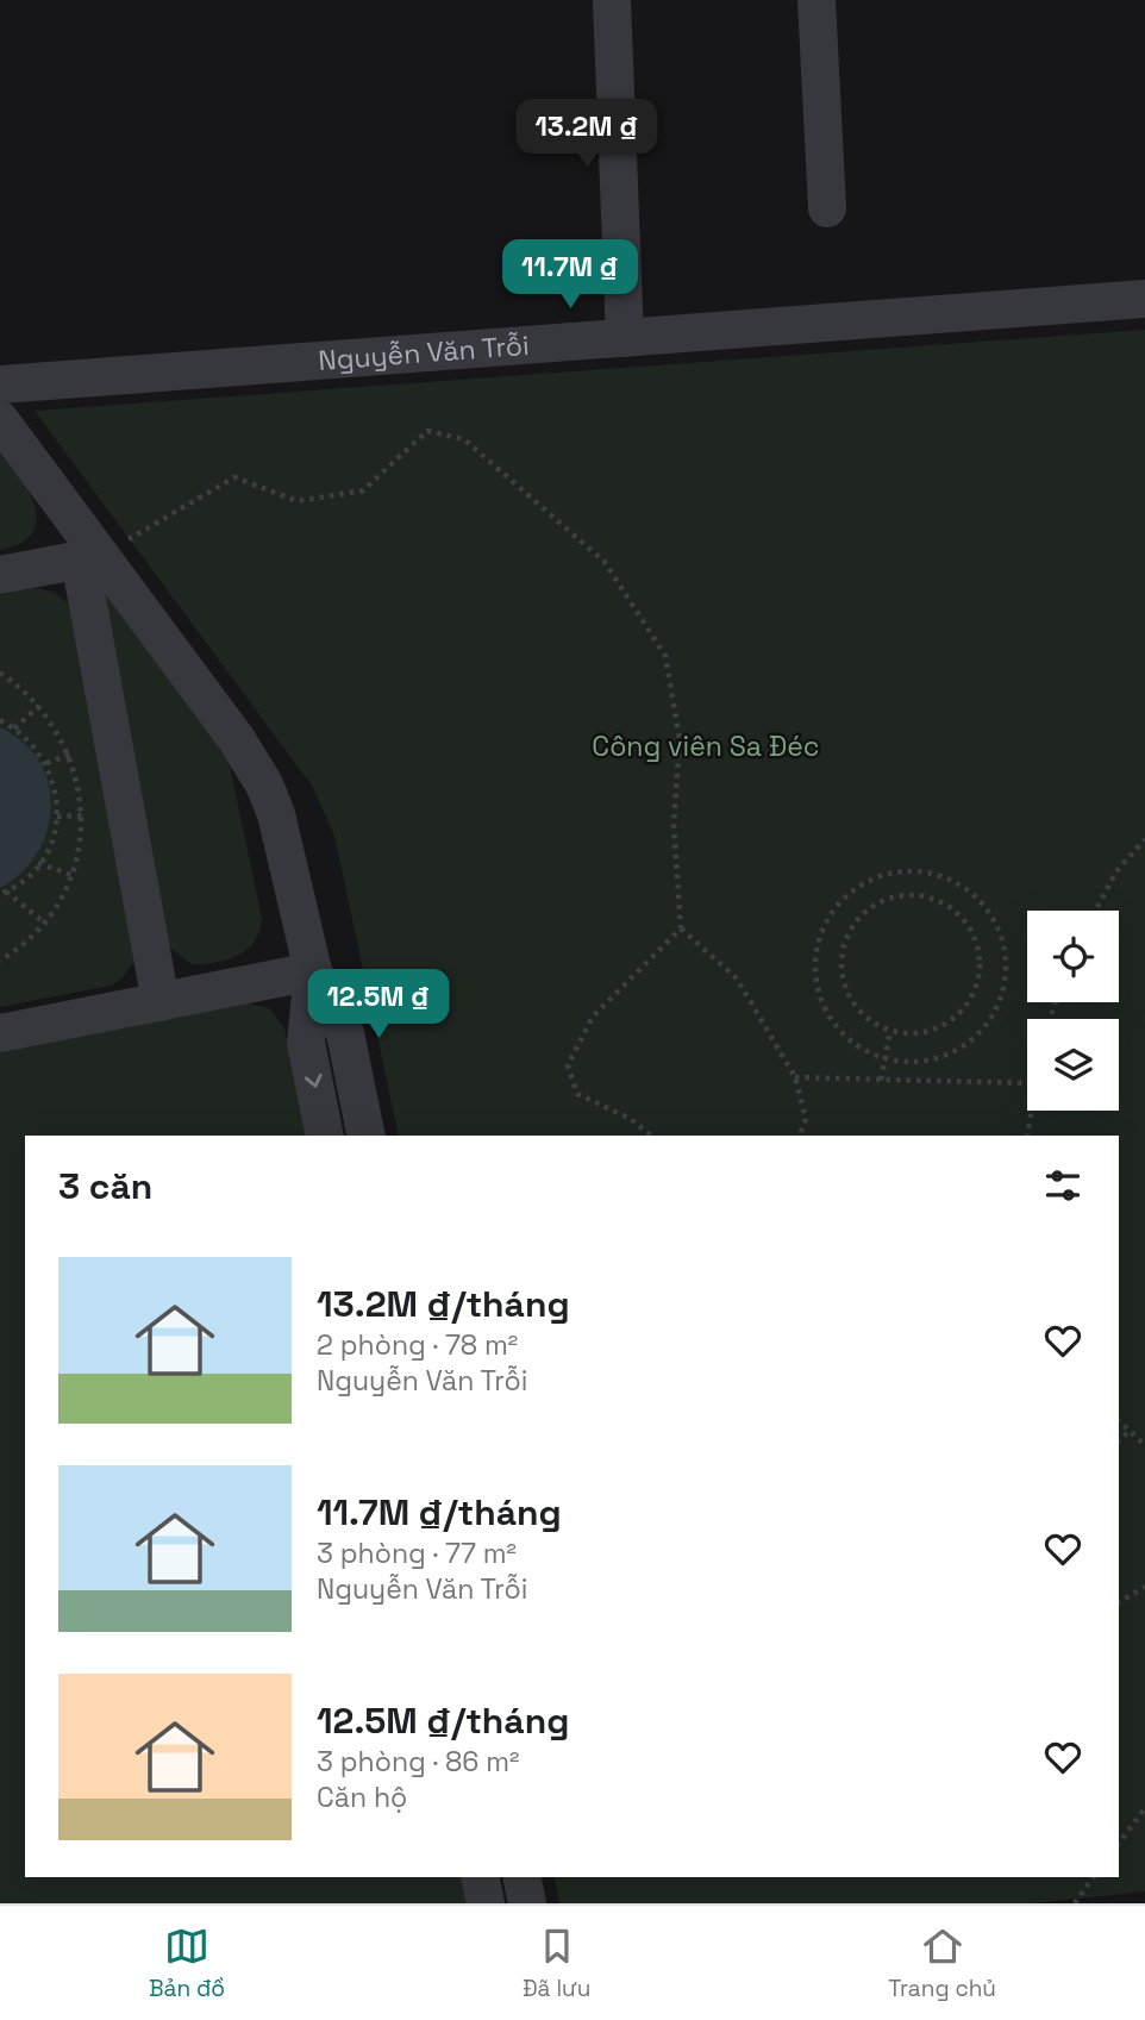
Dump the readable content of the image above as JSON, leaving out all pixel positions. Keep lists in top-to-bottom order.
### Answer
{
  "streets": {
    "street": ["Nguyễn Văn Trỗi"]
  },
  "parks": ["Công viên Sa Đéc"],
  "page": {
    "price": ["13.2M ₫", "11.7M ₫", "12.5M ₫"],
    "heading": "3 căn",
    "list": [
      {
        "name": "13.2M ₫/tháng",
        "note": "2 phòng · 78 m² · Nguyễn Văn Trỗi"
      },
      {
        "name": "11.7M ₫/tháng",
        "note": "3 phòng · 77 m² · Nguyễn Văn Trỗi"
      },
      {
        "name": "12.5M ₫/tháng",
        "note": "3 phòng · 86 m² · Căn hộ"
      }
    ],
    "tabs": ["Bản đồ", "Đã lưu", "Trang chủ"]
  }
}
